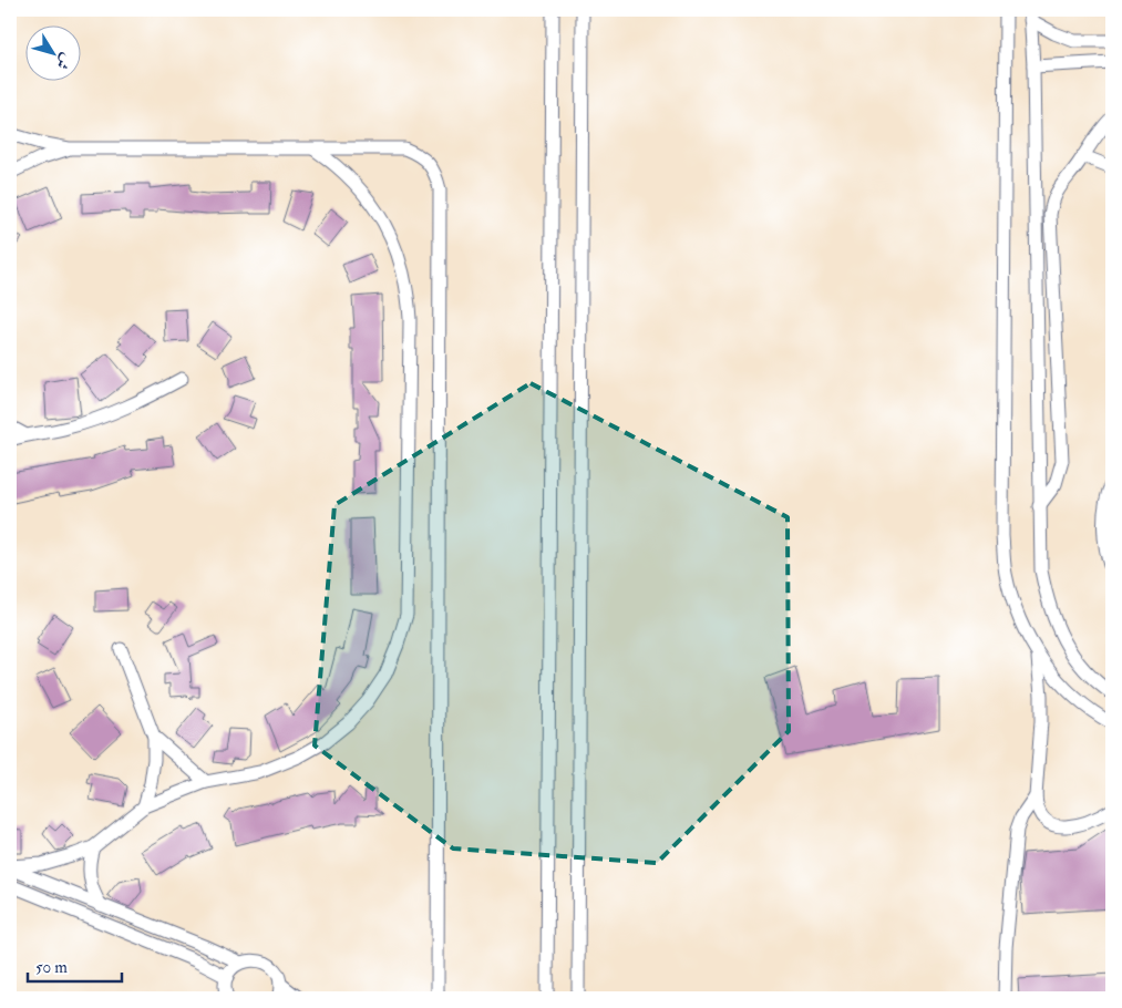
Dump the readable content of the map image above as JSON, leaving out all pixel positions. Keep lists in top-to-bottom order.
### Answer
{
  "scale_bar": "50 m",
  "north": "bottom right"
}
